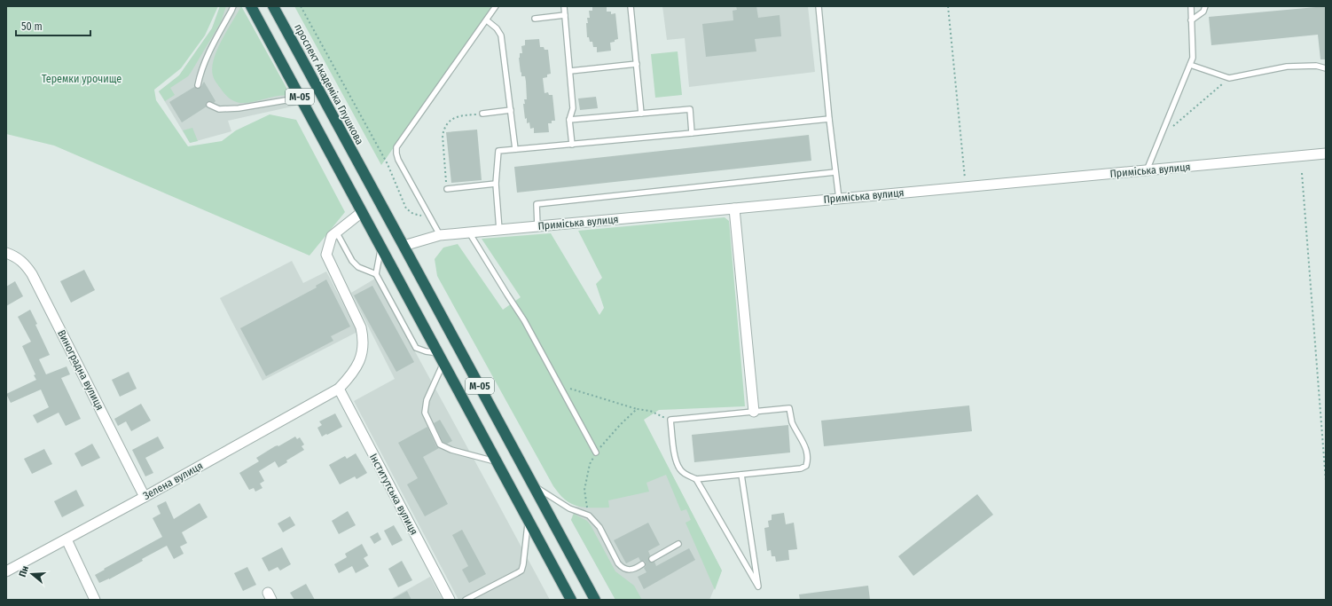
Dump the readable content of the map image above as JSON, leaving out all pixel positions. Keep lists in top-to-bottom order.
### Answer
{
  "streets": {
    "highway": ["проспект Академіка Глушкова", "М-05"],
    "street": [
      "Приміська вулиця",
      "Виноградна вулиця",
      "Зелена вулиця",
      "Інститутська вулиця"
    ]
  },
  "crossings": [
    ["проспект Академіка Глушкова", "М-05"],
    ["проспект Академіка Глушкова", "Приміська вулиця"],
    ["М-05", "Приміська вулиця"],
    ["Виноградна вулиця", "Зелена вулиця"],
    ["Зелена вулиця", "Інститутська вулиця"]
  ],
  "parks": ["Теремки урочище"],
  "scale_bar": "50 m",
  "north": "left"
}
